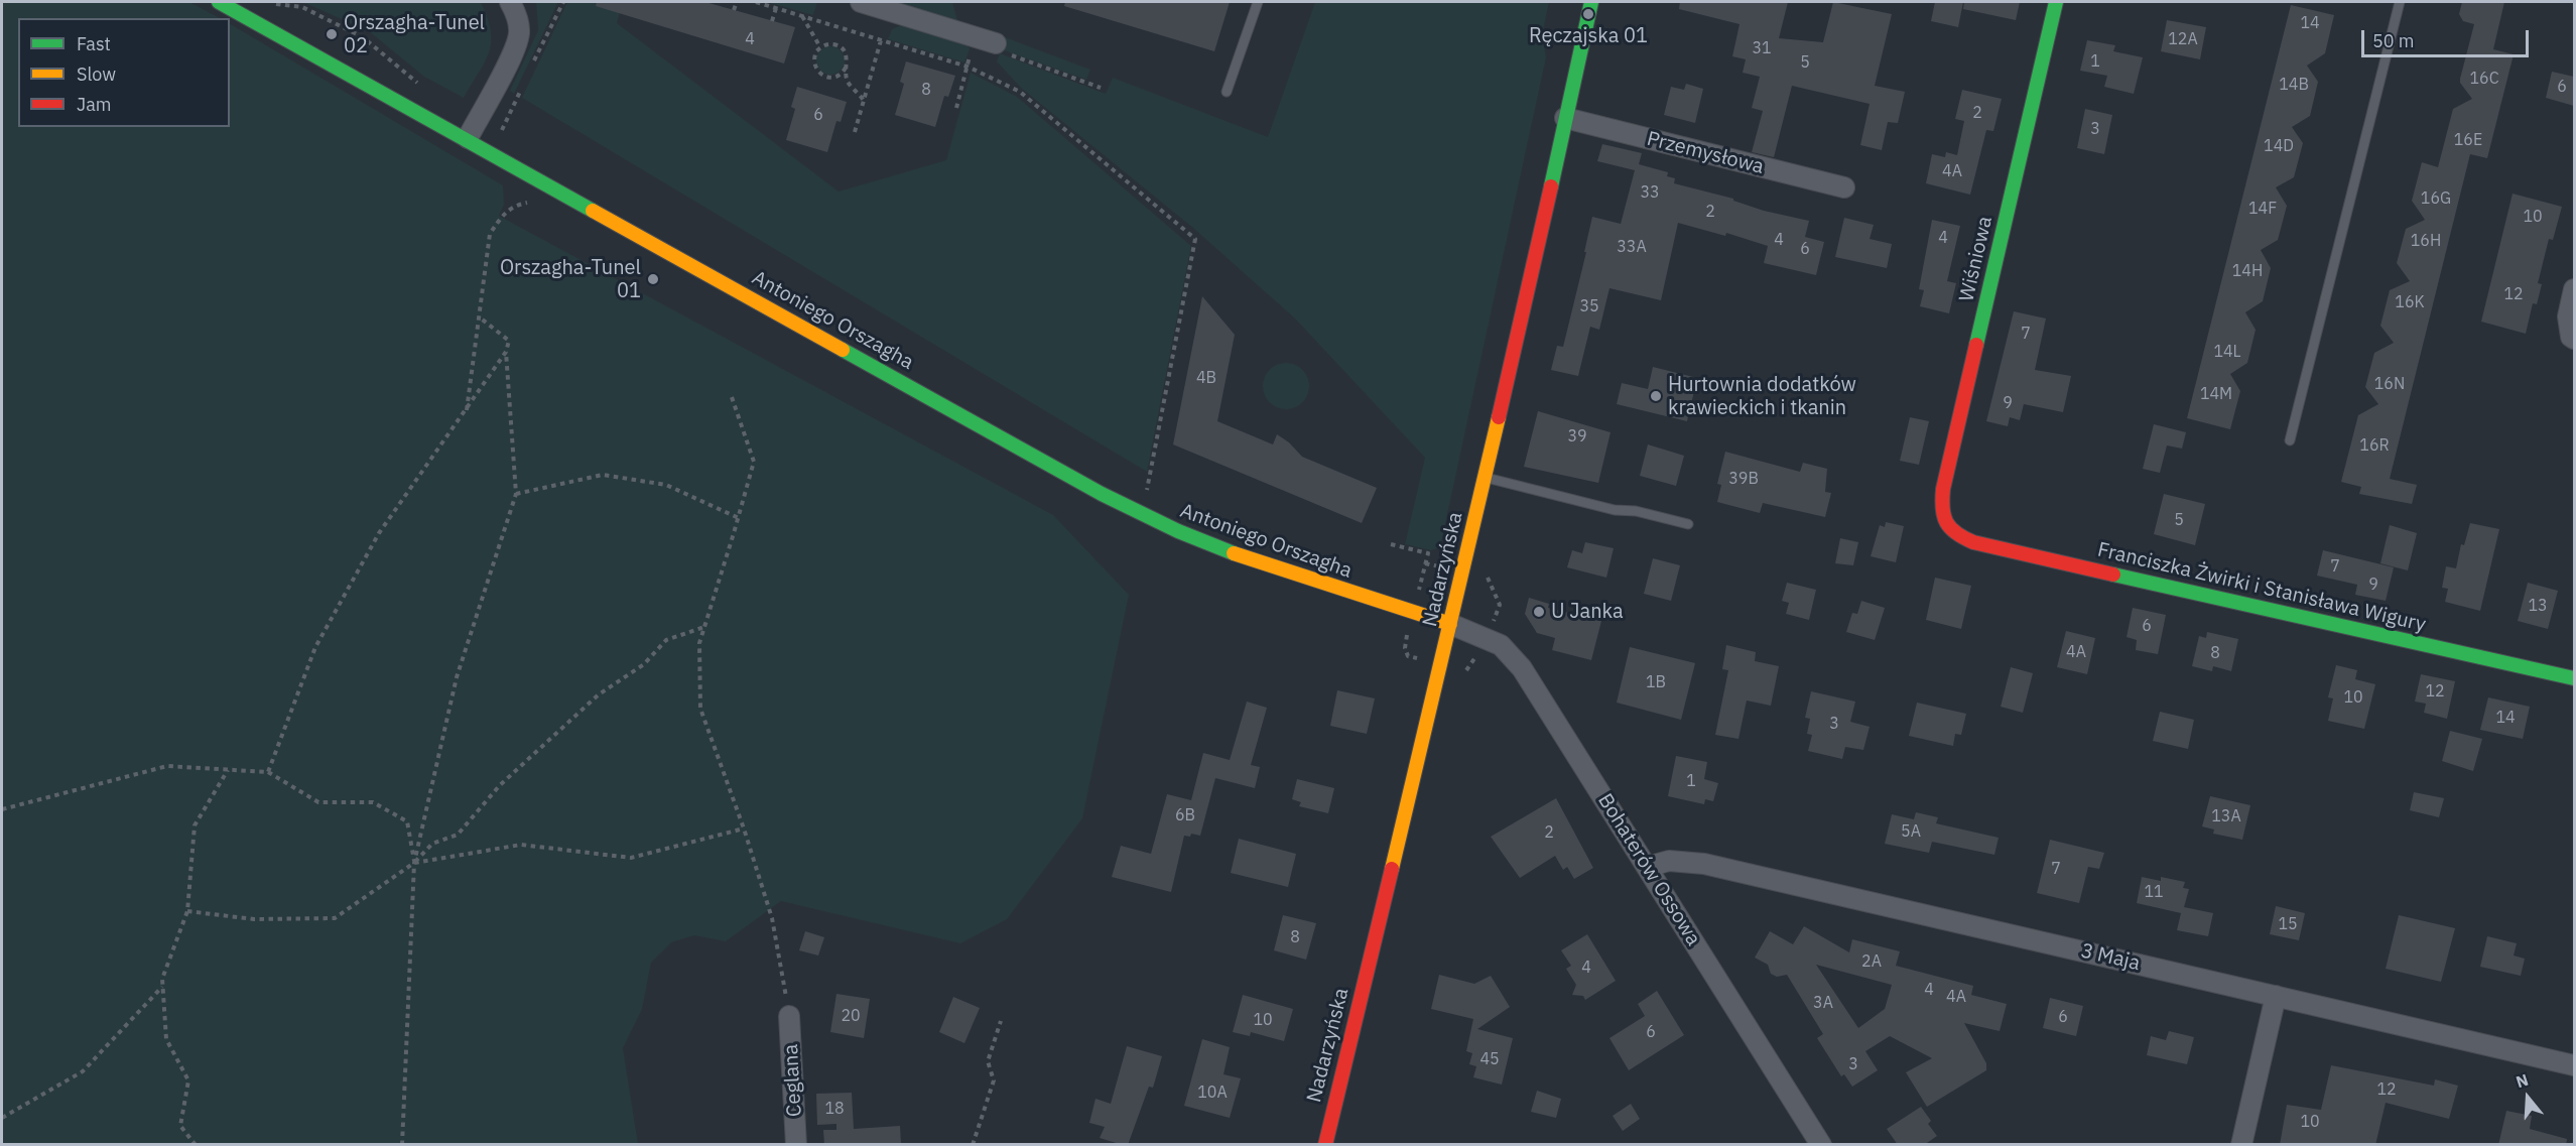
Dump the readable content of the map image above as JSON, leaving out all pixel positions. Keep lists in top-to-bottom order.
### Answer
{
  "streets": {
    "street": [
      "Przemysłowa",
      "Wiśniowa",
      "Antoniego Orszagha",
      "Nadarzyńska",
      "Franciszka Żwirki i Stanisława Wigury",
      "Bohaterów Ossowa",
      "3 Maja",
      "Ceglana"
    ]
  },
  "crossings": [
    ["Przemysłowa", "Nadarzyńska"],
    ["Wiśniowa", "Franciszka Żwirki i Stanisława Wigury"],
    ["Antoniego Orszagha", "Nadarzyńska"],
    ["Antoniego Orszagha", "Bohaterów Ossowa"],
    ["Nadarzyńska", "Bohaterów Ossowa"],
    ["Bohaterów Ossowa", "3 Maja"]
  ],
  "places": [
    "Ręczajska 01",
    "Orszagha-Tunel 02",
    "Orszagha-Tunel 01",
    "Hurtownia dodatków krawieckich i tkanin",
    "U Janka"
  ],
  "house_numbers": [
    "14",
    "4",
    "12A",
    "31",
    "1",
    "5",
    "16C",
    "14B",
    "6",
    "8",
    "2",
    "6",
    "3",
    "16E",
    "14D",
    "4A",
    "33",
    "16G",
    "14F",
    "2",
    "10",
    "4",
    "4",
    "16H",
    "33A",
    "6",
    "14H",
    "12",
    "16K",
    "35",
    "7",
    "14L",
    "4B",
    "16N",
    "14M",
    "9",
    "39",
    "16R",
    "39B",
    "5",
    "7",
    "9",
    "13",
    "6",
    "4A",
    "8",
    "1B",
    "12",
    "10",
    "14",
    "3",
    "1",
    "6B",
    "13A",
    "5A",
    "2",
    "7",
    "11",
    "15",
    "8",
    "2A",
    "4",
    "4",
    "4A",
    "3A",
    "20",
    "6",
    "10",
    "6",
    "45",
    "3",
    "12",
    "10A",
    "18",
    "10"
  ],
  "legend": ["Fast", "Slow", "Jam"],
  "scale_bar": "50 m",
  "north": "top"
}
